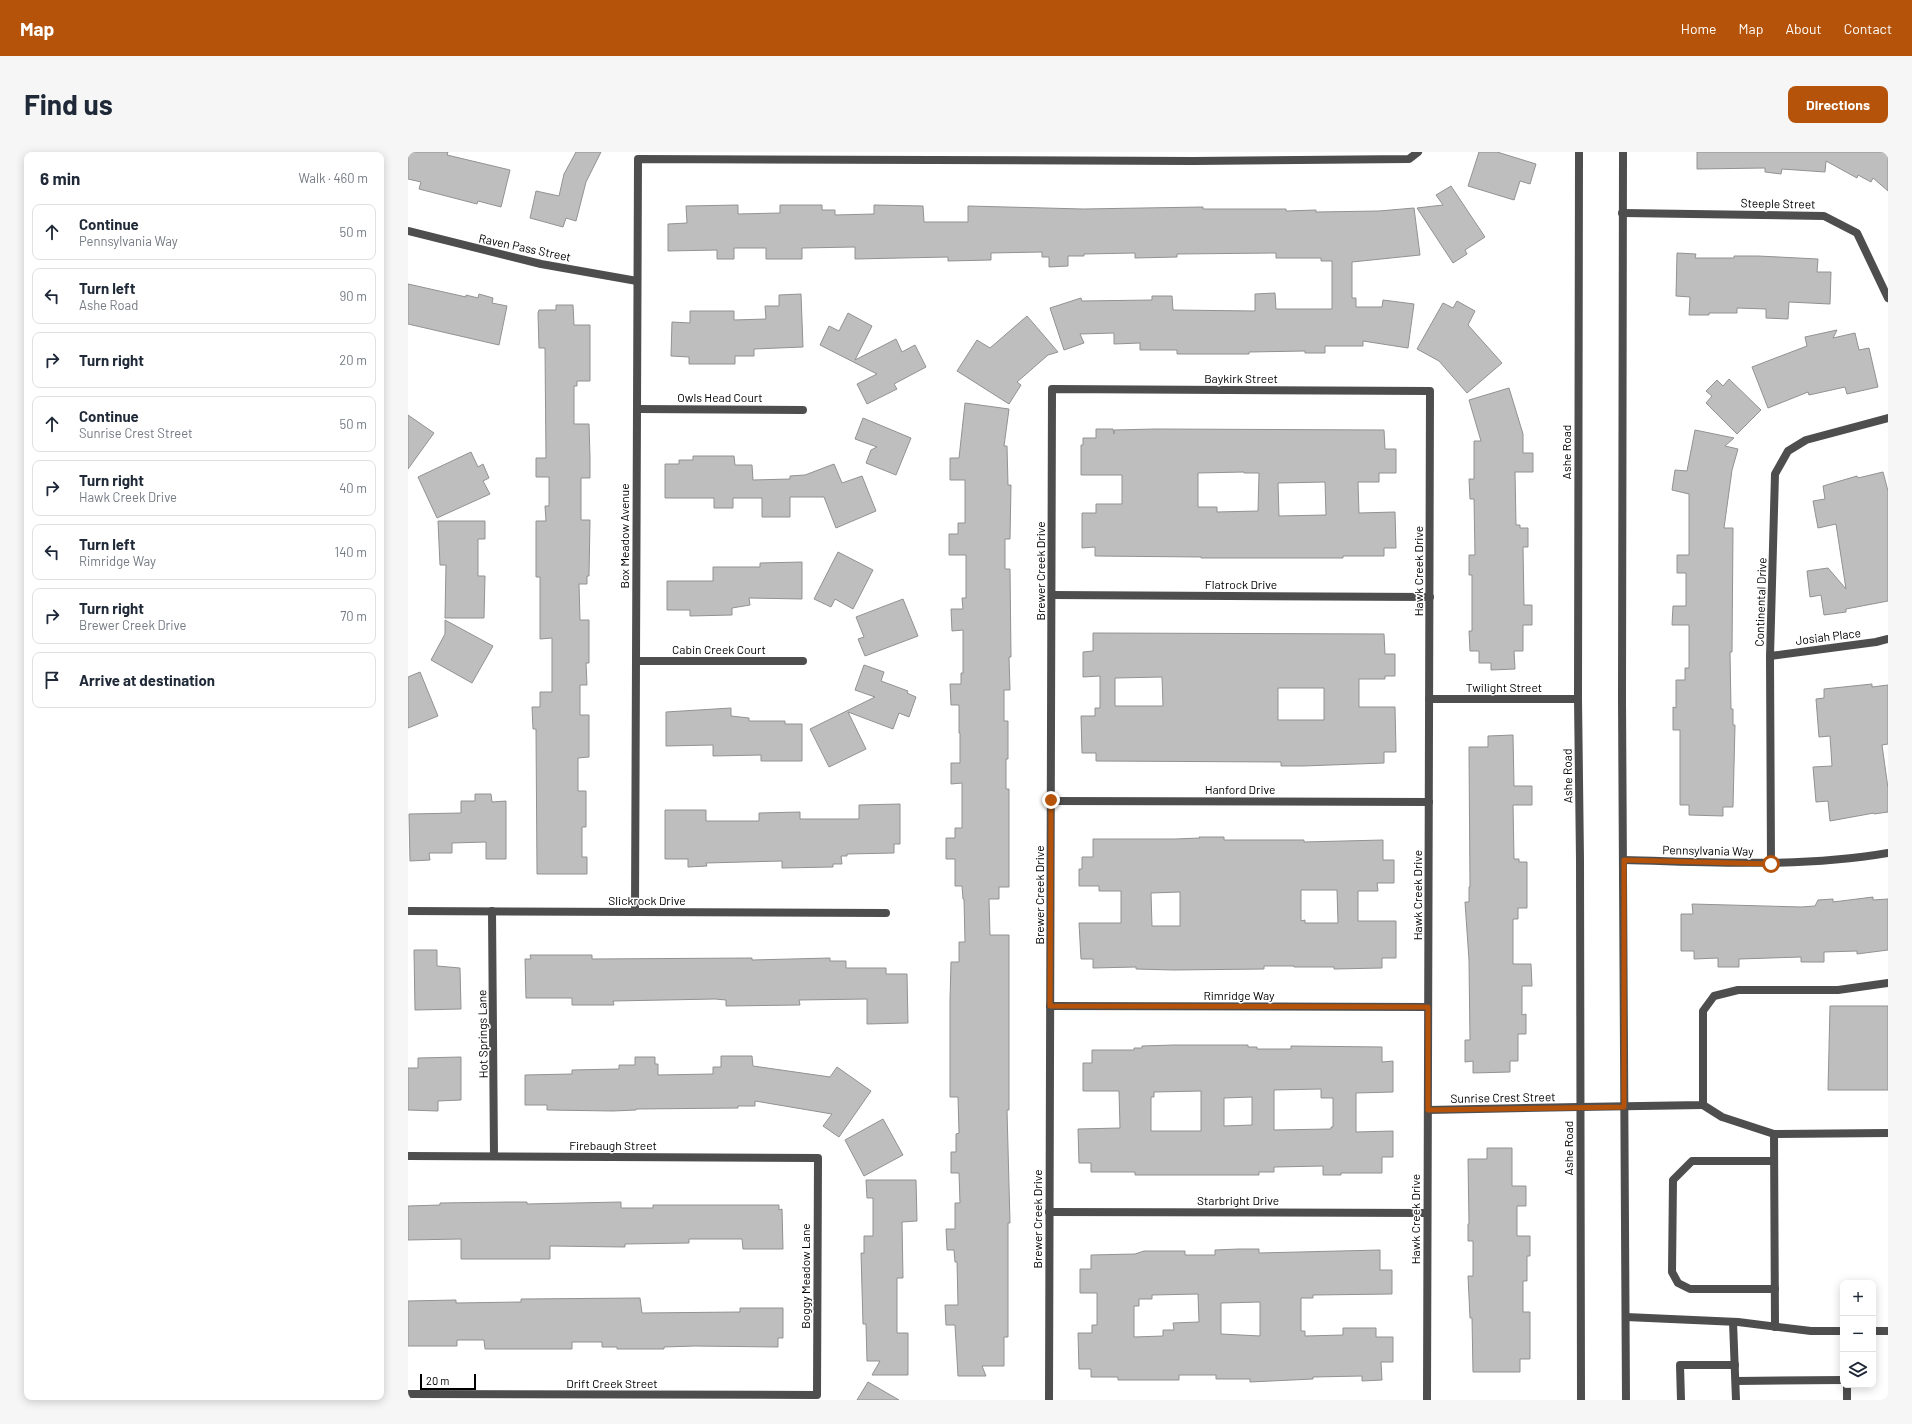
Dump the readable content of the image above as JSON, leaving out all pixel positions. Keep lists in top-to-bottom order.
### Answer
{
  "streets": {
    "street": [
      "Steeple Street",
      "Raven Pass Street",
      "Baykirk Street",
      "Owls Head Court",
      "Ashe Road",
      "Box Meadow Avenue",
      "Brewer Creek Drive",
      "Hawk Creek Drive",
      "Flatrock Drive",
      "Continental Drive",
      "Josiah Place",
      "Cabin Creek Court",
      "Twilight Street",
      "Hanford Drive",
      "Pennsylvania Way",
      "Slickrock Drive",
      "Rimridge Way",
      "Hot Springs Lane",
      "Sunrise Crest Street",
      "Firebaugh Street",
      "Starbright Drive",
      "Boggy Meadow Lane",
      "Drift Creek Street"
    ]
  },
  "crossings": [
    ["Raven Pass Street", "Box Meadow Avenue"],
    ["Baykirk Street", "Brewer Creek Drive"],
    ["Baykirk Street", "Hawk Creek Drive"],
    ["Owls Head Court", "Box Meadow Avenue"],
    ["Ashe Road", "Twilight Street"],
    ["Ashe Road", "Sunrise Crest Street"],
    ["Box Meadow Avenue", "Cabin Creek Court"],
    ["Box Meadow Avenue", "Slickrock Drive"],
    ["Brewer Creek Drive", "Flatrock Drive"],
    ["Brewer Creek Drive", "Hanford Drive"],
    ["Brewer Creek Drive", "Rimridge Way"],
    ["Brewer Creek Drive", "Starbright Drive"],
    ["Hawk Creek Drive", "Flatrock Drive"],
    ["Hawk Creek Drive", "Twilight Street"],
    ["Hawk Creek Drive", "Hanford Drive"],
    ["Hawk Creek Drive", "Rimridge Way"],
    ["Hawk Creek Drive", "Sunrise Crest Street"],
    ["Hawk Creek Drive", "Starbright Drive"],
    ["Continental Drive", "Josiah Place"],
    ["Continental Drive", "Pennsylvania Way"],
    ["Slickrock Drive", "Hot Springs Lane"],
    ["Hot Springs Lane", "Firebaugh Street"],
    ["Firebaugh Street", "Boggy Meadow Lane"],
    ["Boggy Meadow Lane", "Drift Creek Street"]
  ],
  "scale_bar": "20 m",
  "page": {
    "header": "Map",
    "nav": [
      "Home",
      "Map",
      "About",
      "Contact"
    ],
    "buttons": "Directions",
    "title": "Find us",
    "heading": ["6 min", "Walk · 460 m"],
    "list": [
      ["Continue", "Pennsylvania Way", "50 m"],
      ["Turn left", "Ashe Road", "90 m"],
      ["Turn right", "20 m"],
      ["Continue", "Sunrise Crest Street", "50 m"],
      ["Turn right", "Hawk Creek Drive", "40 m"],
      ["Turn left", "Rimridge Way", "140 m"],
      ["Turn right", "Brewer Creek Drive", "70 m"],
      "Arrive at destination"
    ],
    "map_buttons": ["+", "−"],
    "scale": "20 m"
  }
}
